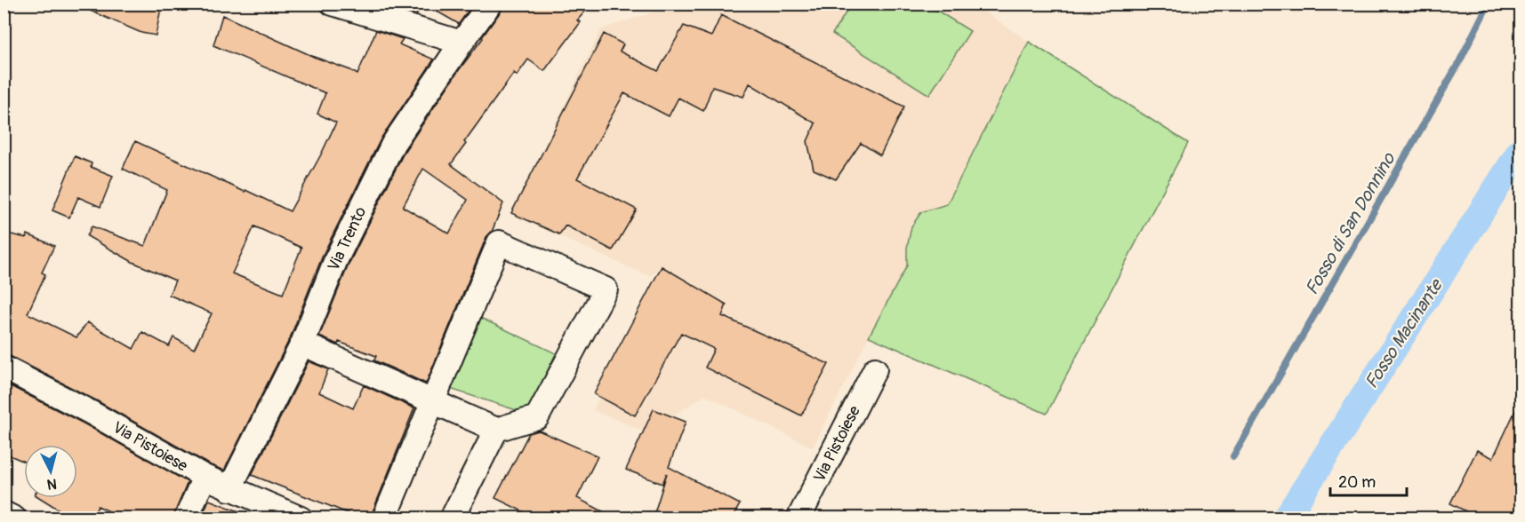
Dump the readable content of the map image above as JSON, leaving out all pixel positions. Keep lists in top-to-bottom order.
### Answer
{
  "streets": {
    "street": ["Via Trento", "Via Pistoiese"]
  },
  "crossings": [
    ["Via Trento", "Via Pistoiese"]
  ],
  "water": ["Fosso di San Donnino", "Fosso Macinante"],
  "scale_bar": "20 m",
  "north": "bottom"
}
